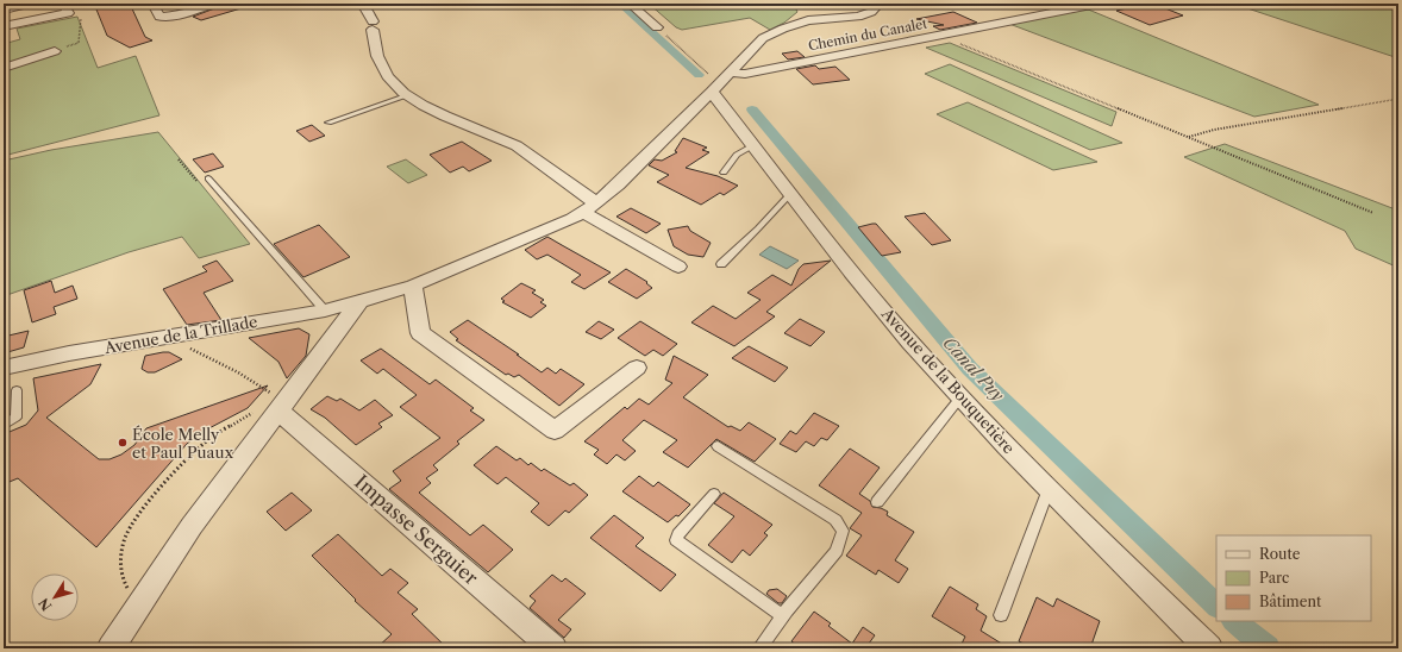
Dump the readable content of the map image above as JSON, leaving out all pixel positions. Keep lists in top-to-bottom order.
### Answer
{
  "streets": {
    "street": [
      "Chemin du Canalet",
      "Avenue de la Trillade",
      "Avenue de la Bouquetière",
      "Impasse Serguier"
    ]
  },
  "crossings": [
    ["Chemin du Canalet", "Avenue de la Trillade"],
    ["Chemin du Canalet", "Avenue de la Bouquetière"],
    ["Avenue de la Trillade", "Avenue de la Bouquetière"]
  ],
  "water": ["Canal Puy"],
  "places": ["École Melly et Paul Puaux"],
  "legend": ["Route", "Parc", "Bâtiment"],
  "north": "bottom left"
}
